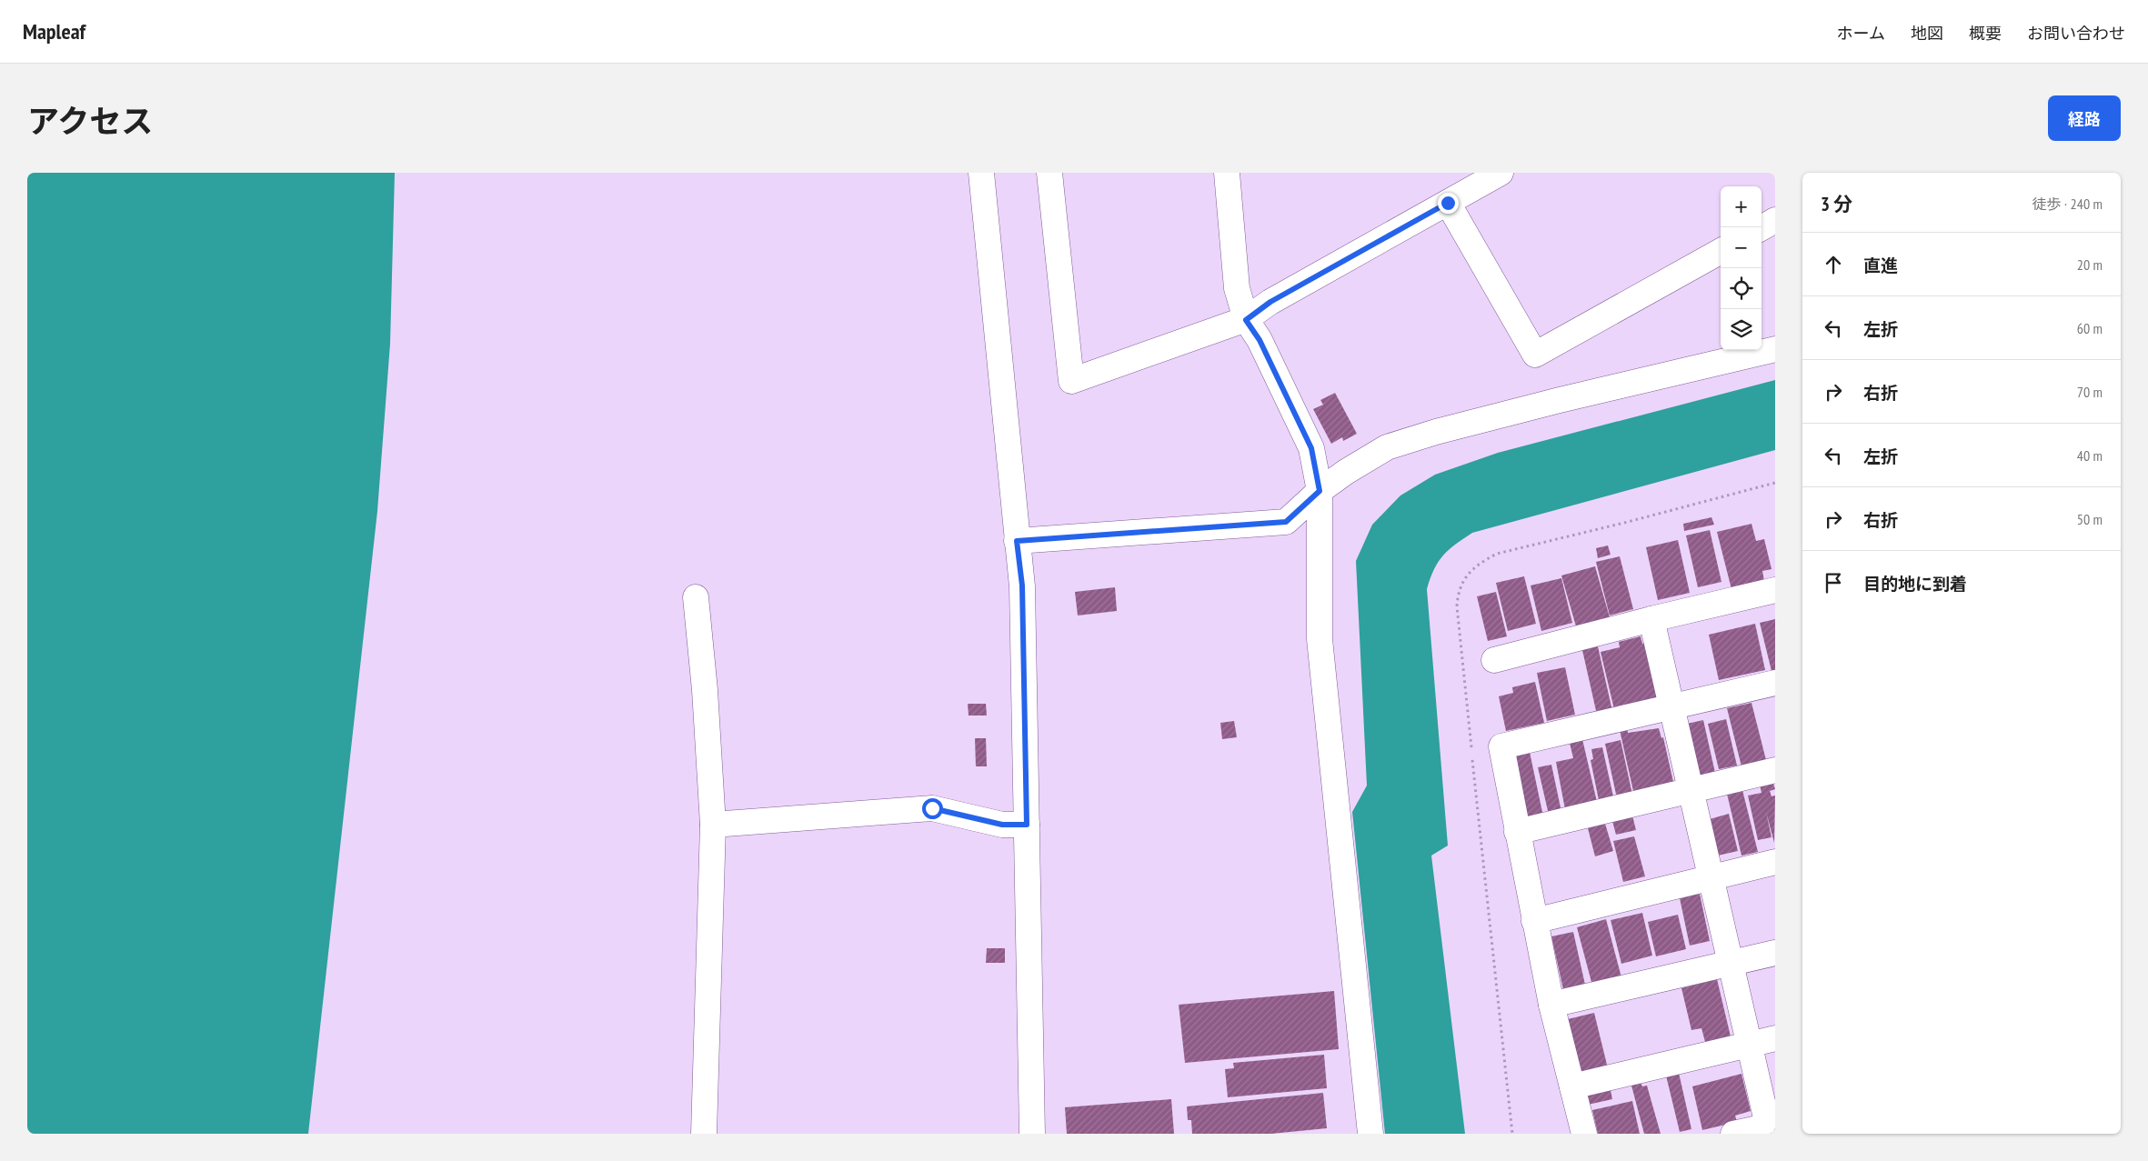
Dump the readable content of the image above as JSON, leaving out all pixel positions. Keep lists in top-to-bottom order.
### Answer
{
  "page": {
    "header": "Mapleaf",
    "nav": [
      "ホーム",
      "地図",
      "概要",
      "お問い合わせ"
    ],
    "title": "アクセス",
    "buttons": "経路",
    "heading": ["3 分", "徒歩 · 240 m"],
    "map_buttons": ["+", "−"],
    "list": [
      ["直進", "20 m"],
      ["左折", "60 m"],
      ["右折", "70 m"],
      ["左折", "40 m"],
      ["右折", "50 m"],
      "目的地に到着"
    ]
  }
}
